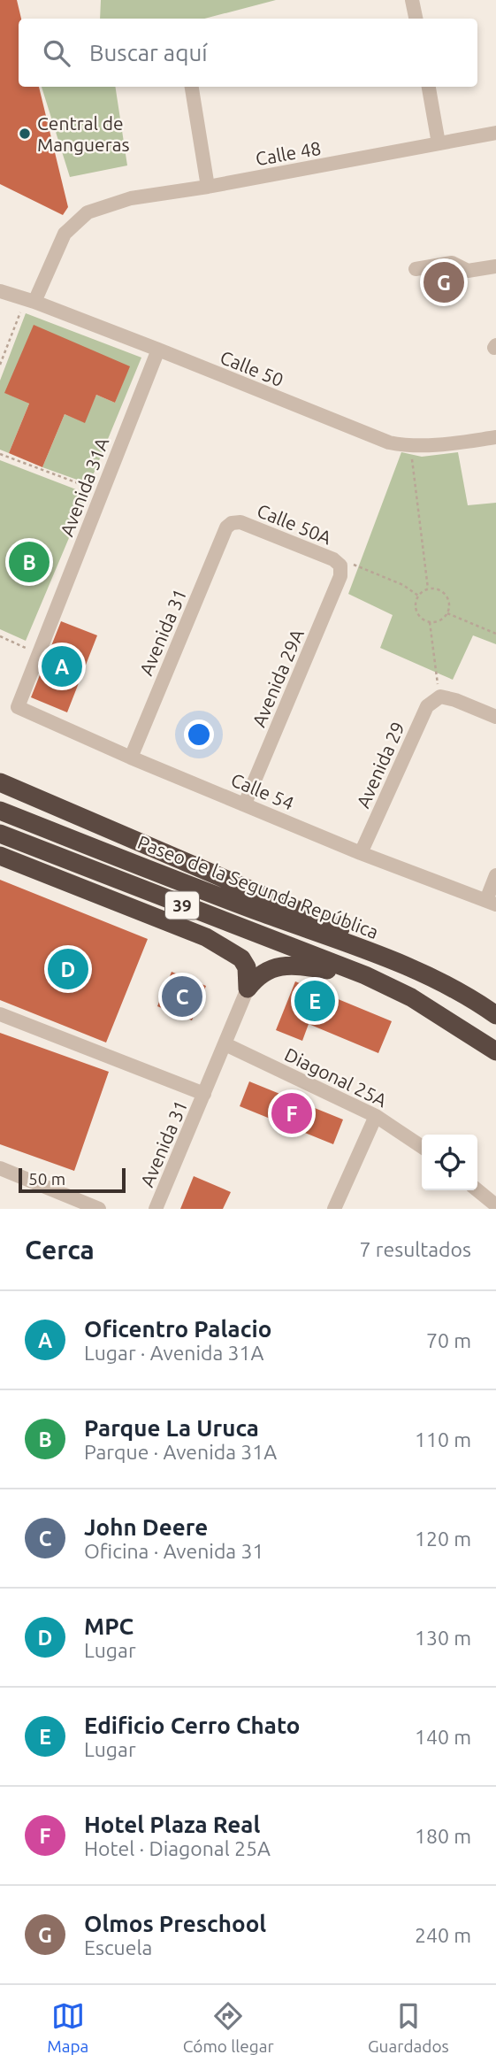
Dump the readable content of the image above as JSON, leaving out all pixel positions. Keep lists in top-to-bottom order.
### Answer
{
  "streets": {
    "highway": ["Paseo de la Segunda República", "39"],
    "street": [
      "Calle 48",
      "Calle 50",
      "Avenida 31A",
      "Calle 50A",
      "Avenida 31",
      "Avenida 29A",
      "Avenida 29",
      "Calle 54",
      "Diagonal 25A"
    ]
  },
  "crossings": [
    ["Calle 48", "Calle 50"],
    ["Calle 50", "Avenida 31A"],
    ["Avenida 31A", "Calle 54"],
    ["Calle 50A", "Avenida 31"],
    ["Calle 50A", "Avenida 29A"],
    ["Avenida 31", "Calle 54"],
    ["Avenida 31", "Diagonal 25A"],
    ["Avenida 29A", "Calle 54"],
    ["Avenida 29", "Calle 54"]
  ],
  "places": ["Central de Mangueras"],
  "scale_bar": "50 m",
  "page": {
    "search": "Buscar aquí",
    "pins": [
      "G",
      "B",
      "A",
      "D",
      "C",
      "E",
      "F"
    ],
    "scale": "50 m",
    "heading": ["Cerca", "7 resultados"],
    "list": [
      {
        "mark": "A",
        "name": "Oficentro Palacio",
        "note": "Lugar · Avenida 31A",
        "value": "70 m"
      },
      {
        "mark": "B",
        "name": "Parque La Uruca",
        "note": "Parque · Avenida 31A",
        "value": "110 m"
      },
      {
        "mark": "C",
        "name": "John Deere",
        "note": "Oficina · Avenida 31",
        "value": "120 m"
      },
      {
        "mark": "D",
        "name": "MPC",
        "note": "Lugar",
        "value": "130 m"
      },
      {
        "mark": "E",
        "name": "Edificio Cerro Chato",
        "note": "Lugar",
        "value": "140 m"
      },
      {
        "mark": "F",
        "name": "Hotel Plaza Real",
        "note": "Hotel · Diagonal 25A",
        "value": "180 m"
      },
      {
        "mark": "G",
        "name": "Olmos Preschool",
        "note": "Escuela",
        "value": "240 m"
      }
    ],
    "nav": ["Mapa", "Cómo llegar", "Guardados"]
  }
}
